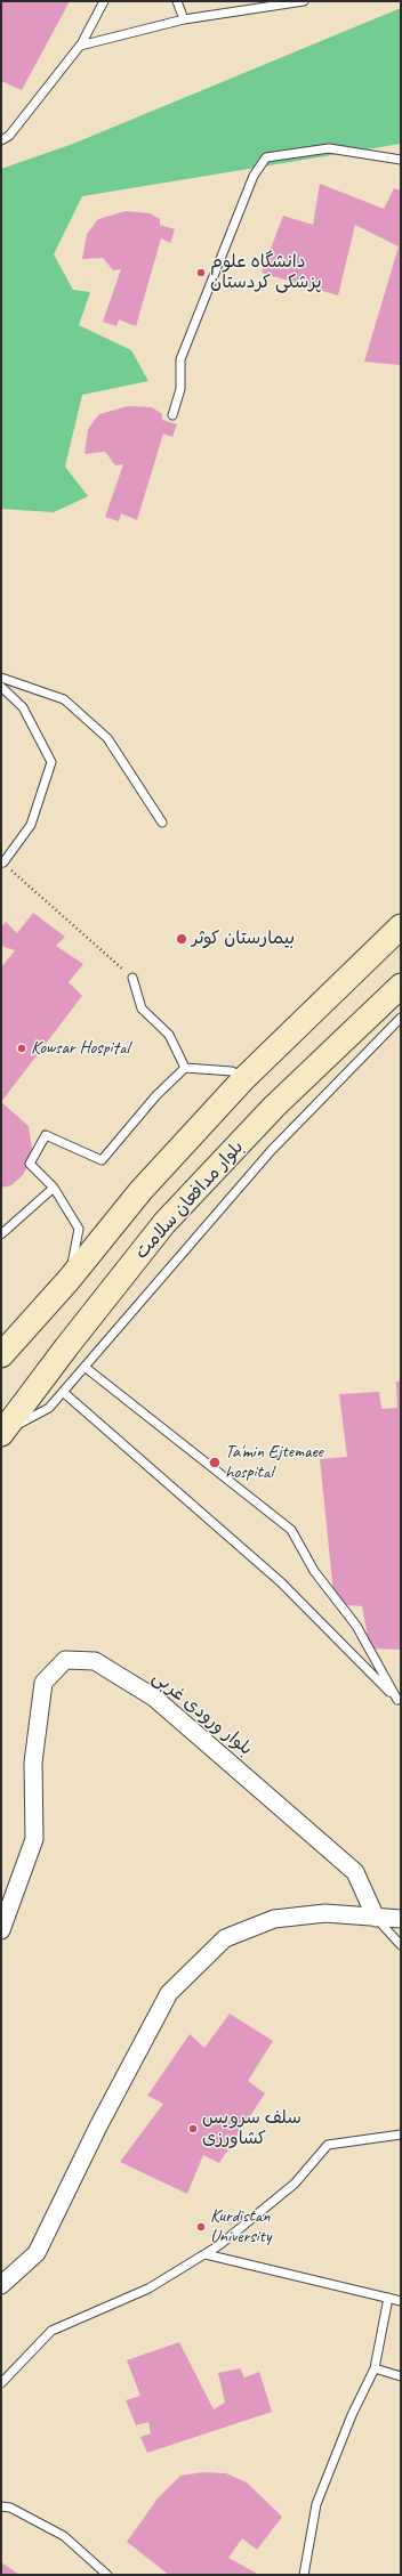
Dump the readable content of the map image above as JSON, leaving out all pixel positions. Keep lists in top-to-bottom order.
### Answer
{
  "streets": {
    "main road": ["بلوار مدافعان سلامت"],
    "street": ["بلوار ورودی غربی"]
  },
  "places": [
    "دانشگاه علوم پزشکی کردستان",
    "بیمارستان کوثر",
    "Kowsar Hospital",
    "Ta'min Ejtemaee hospital",
    "سلف سرویس کشاورزی",
    "Kurdistan University"
  ]
}
